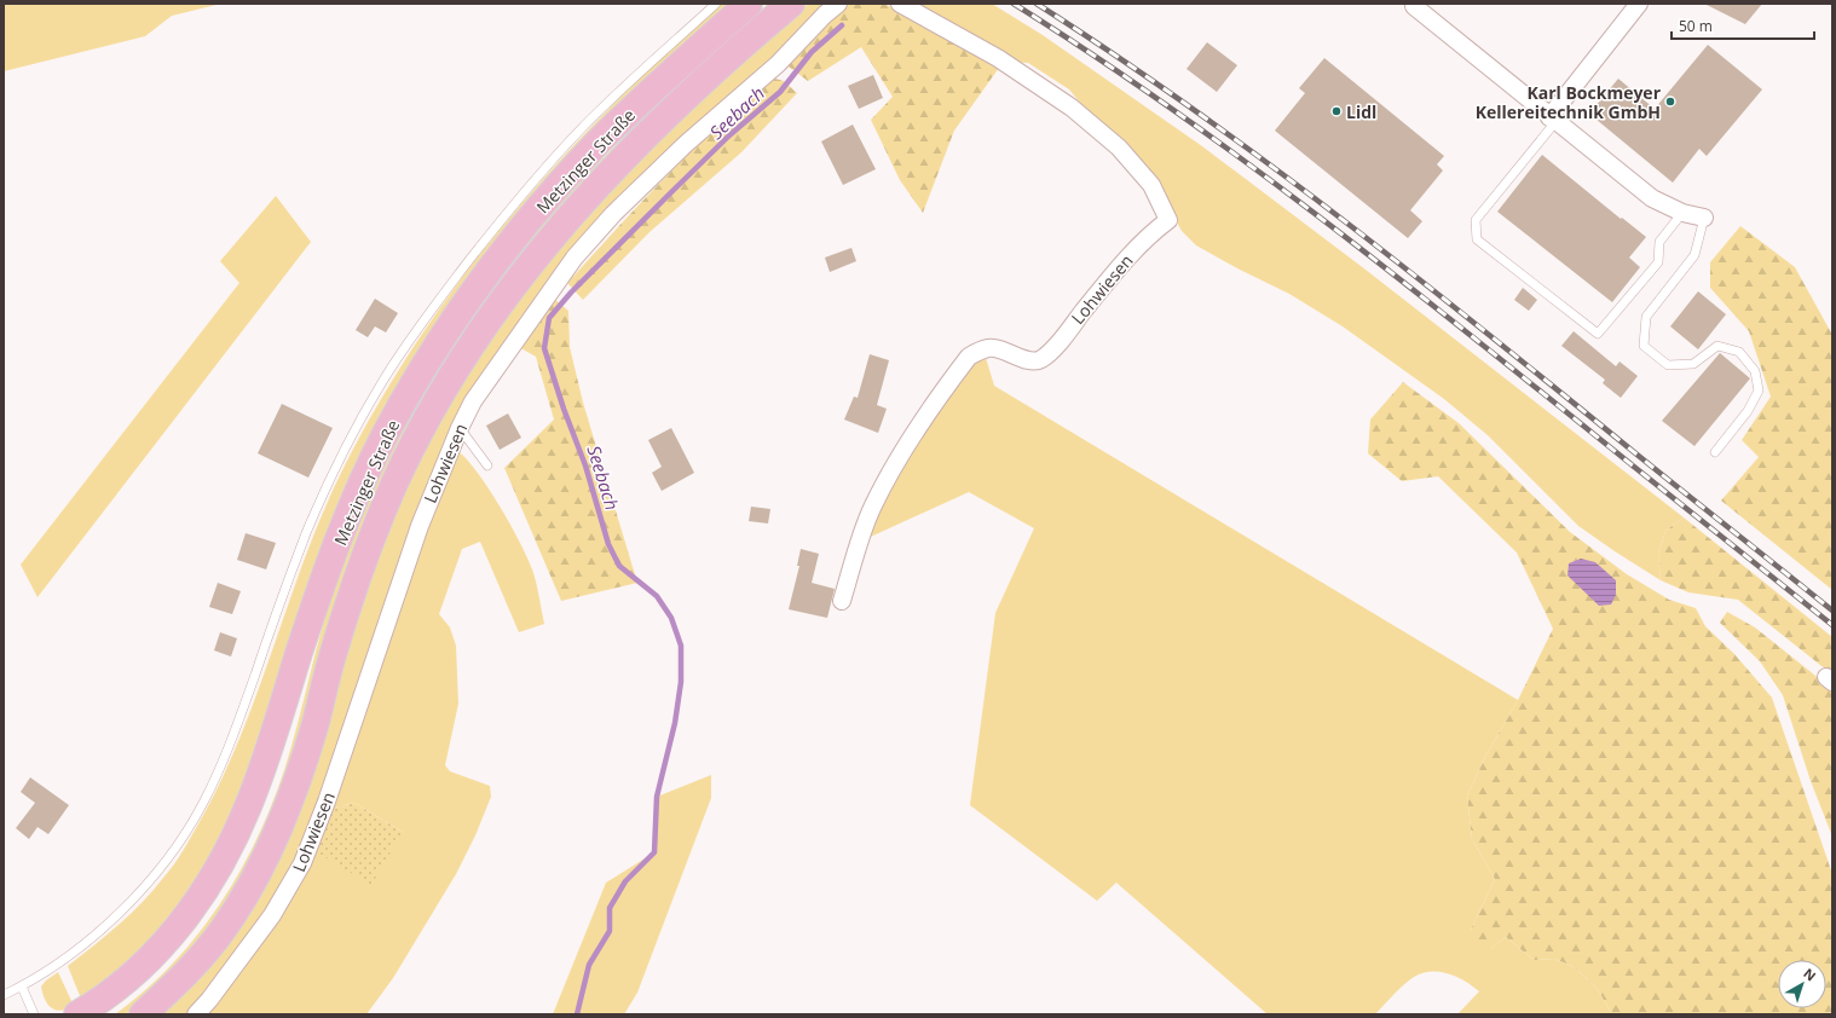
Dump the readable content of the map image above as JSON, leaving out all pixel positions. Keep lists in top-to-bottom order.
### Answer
{
  "streets": {
    "main road": ["Metzinger Straße"],
    "street": ["Lohwiesen"]
  },
  "water": ["Seebach"],
  "places": ["Karl Bockmeyer Kellereitechnik GmbH", "Lidl"],
  "scale_bar": "50 m",
  "north": "top right"
}
